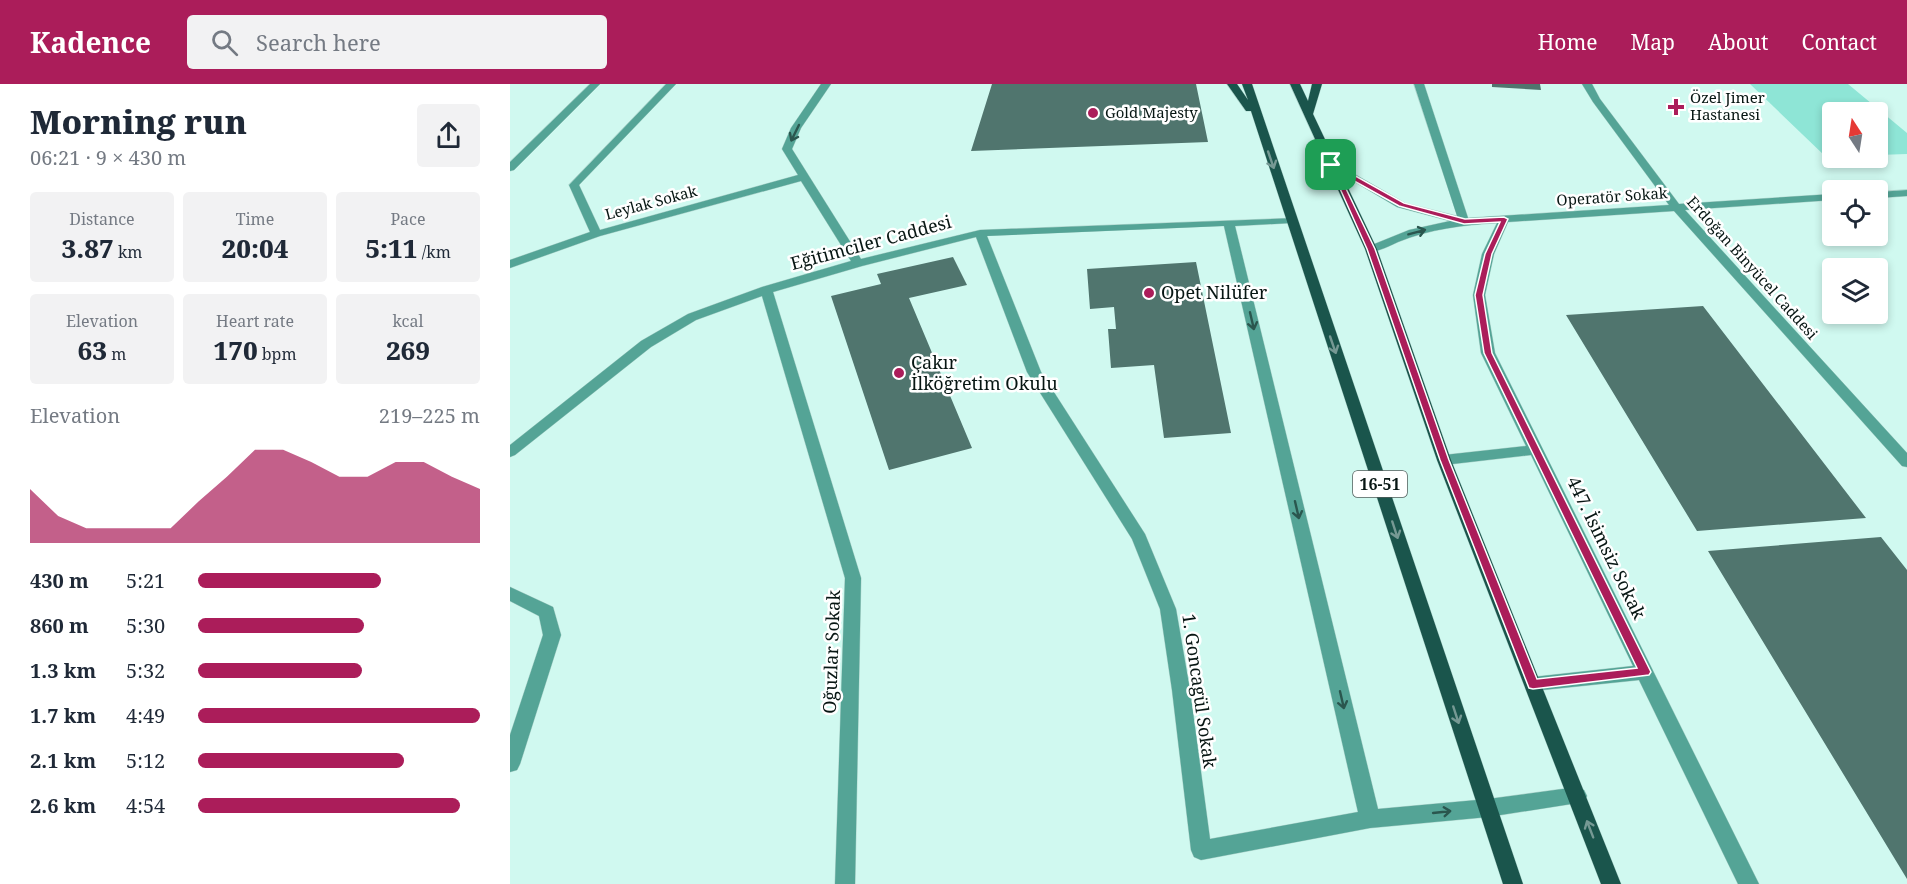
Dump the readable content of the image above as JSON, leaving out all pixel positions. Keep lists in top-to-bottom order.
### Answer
{
  "streets": {
    "main road": ["16-51"],
    "street": [
      "Operatör Sokak",
      "Leylak Sokak",
      "Eğitimciler Caddesi",
      "Erdoğan Binyücel Caddesi",
      "447. İsimsiz Sokak",
      "Oğuzlar Sokak",
      "1. Goncagül Sokak"
    ]
  },
  "crossings": [
    ["Operatör Sokak", "Erdoğan Binyücel Caddesi"],
    ["Operatör Sokak", "447. İsimsiz Sokak"],
    ["Eğitimciler Caddesi", "16-51"],
    ["Eğitimciler Caddesi", "Oğuzlar Sokak"],
    ["Eğitimciler Caddesi", "1. Goncagül Sokak"]
  ],
  "places": {
    "health": ["Özel Jimer Hastanesi"],
    "other": ["Gold Majesty", "Opet Nilüfer", "Çakır İlköğretim Okulu"]
  },
  "north": "top",
  "page": {
    "header": "Kadence",
    "search": "Search here",
    "nav": [
      "Home",
      "Map",
      "About",
      "Contact"
    ],
    "heading": ["Morning run", "06:21 · 9 × 430 m"],
    "stats": [
      ["Distance", "3.87 km"],
      ["Time", "20:04"],
      ["Pace", "5:11 /km"],
      ["Elevation", "63 m"],
      ["Heart rate", "170 bpm"],
      ["kcal", "269"]
    ],
    "chart": ["Elevation", "219–225 m"],
    "list": [
      {
        "name": "430 m",
        "note": "5:21"
      },
      {
        "name": "860 m",
        "note": "5:30"
      },
      {
        "name": "1.3 km",
        "note": "5:32"
      },
      {
        "name": "1.7 km",
        "note": "4:49"
      },
      {
        "name": "2.1 km",
        "note": "5:12"
      },
      {
        "name": "2.6 km",
        "note": "4:54"
      }
    ]
  }
}
